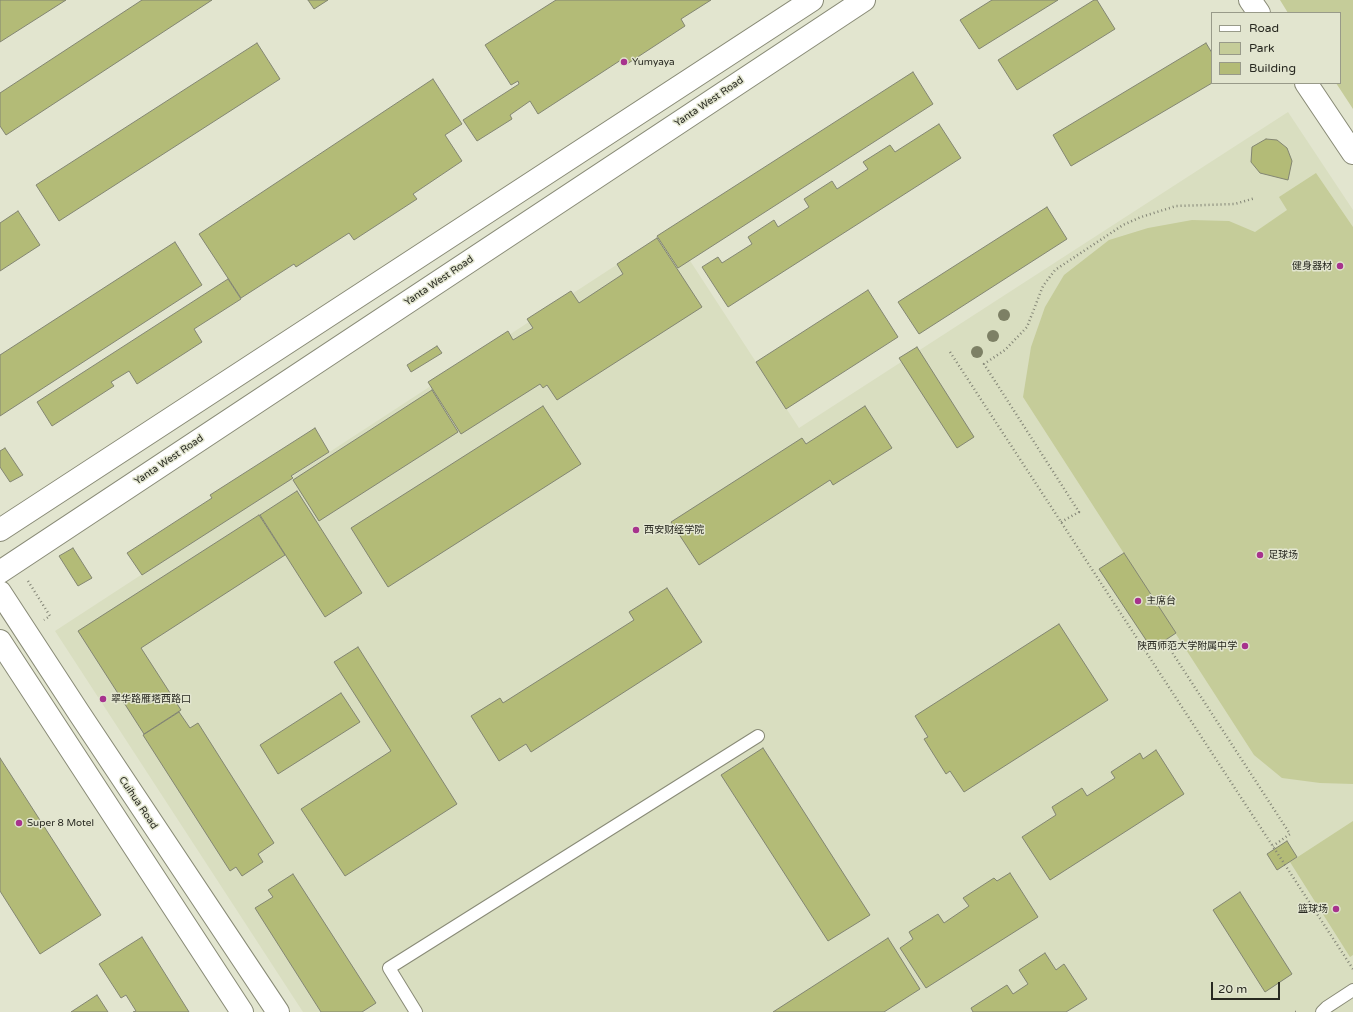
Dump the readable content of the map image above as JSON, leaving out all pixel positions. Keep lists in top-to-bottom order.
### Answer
{
  "streets": {
    "street": ["Yanta West Road", "Cuihua Road"]
  },
  "places": [
    "Yumyaya",
    "健身器材",
    "西安财经学院",
    "足球场",
    "主席台",
    "陕西师范大学附属中学",
    "翠华路雁塔西路口",
    "Super 8 Motel",
    "篮球场"
  ],
  "legend": ["Road", "Park", "Building"],
  "scale_bar": "20 m"
}
